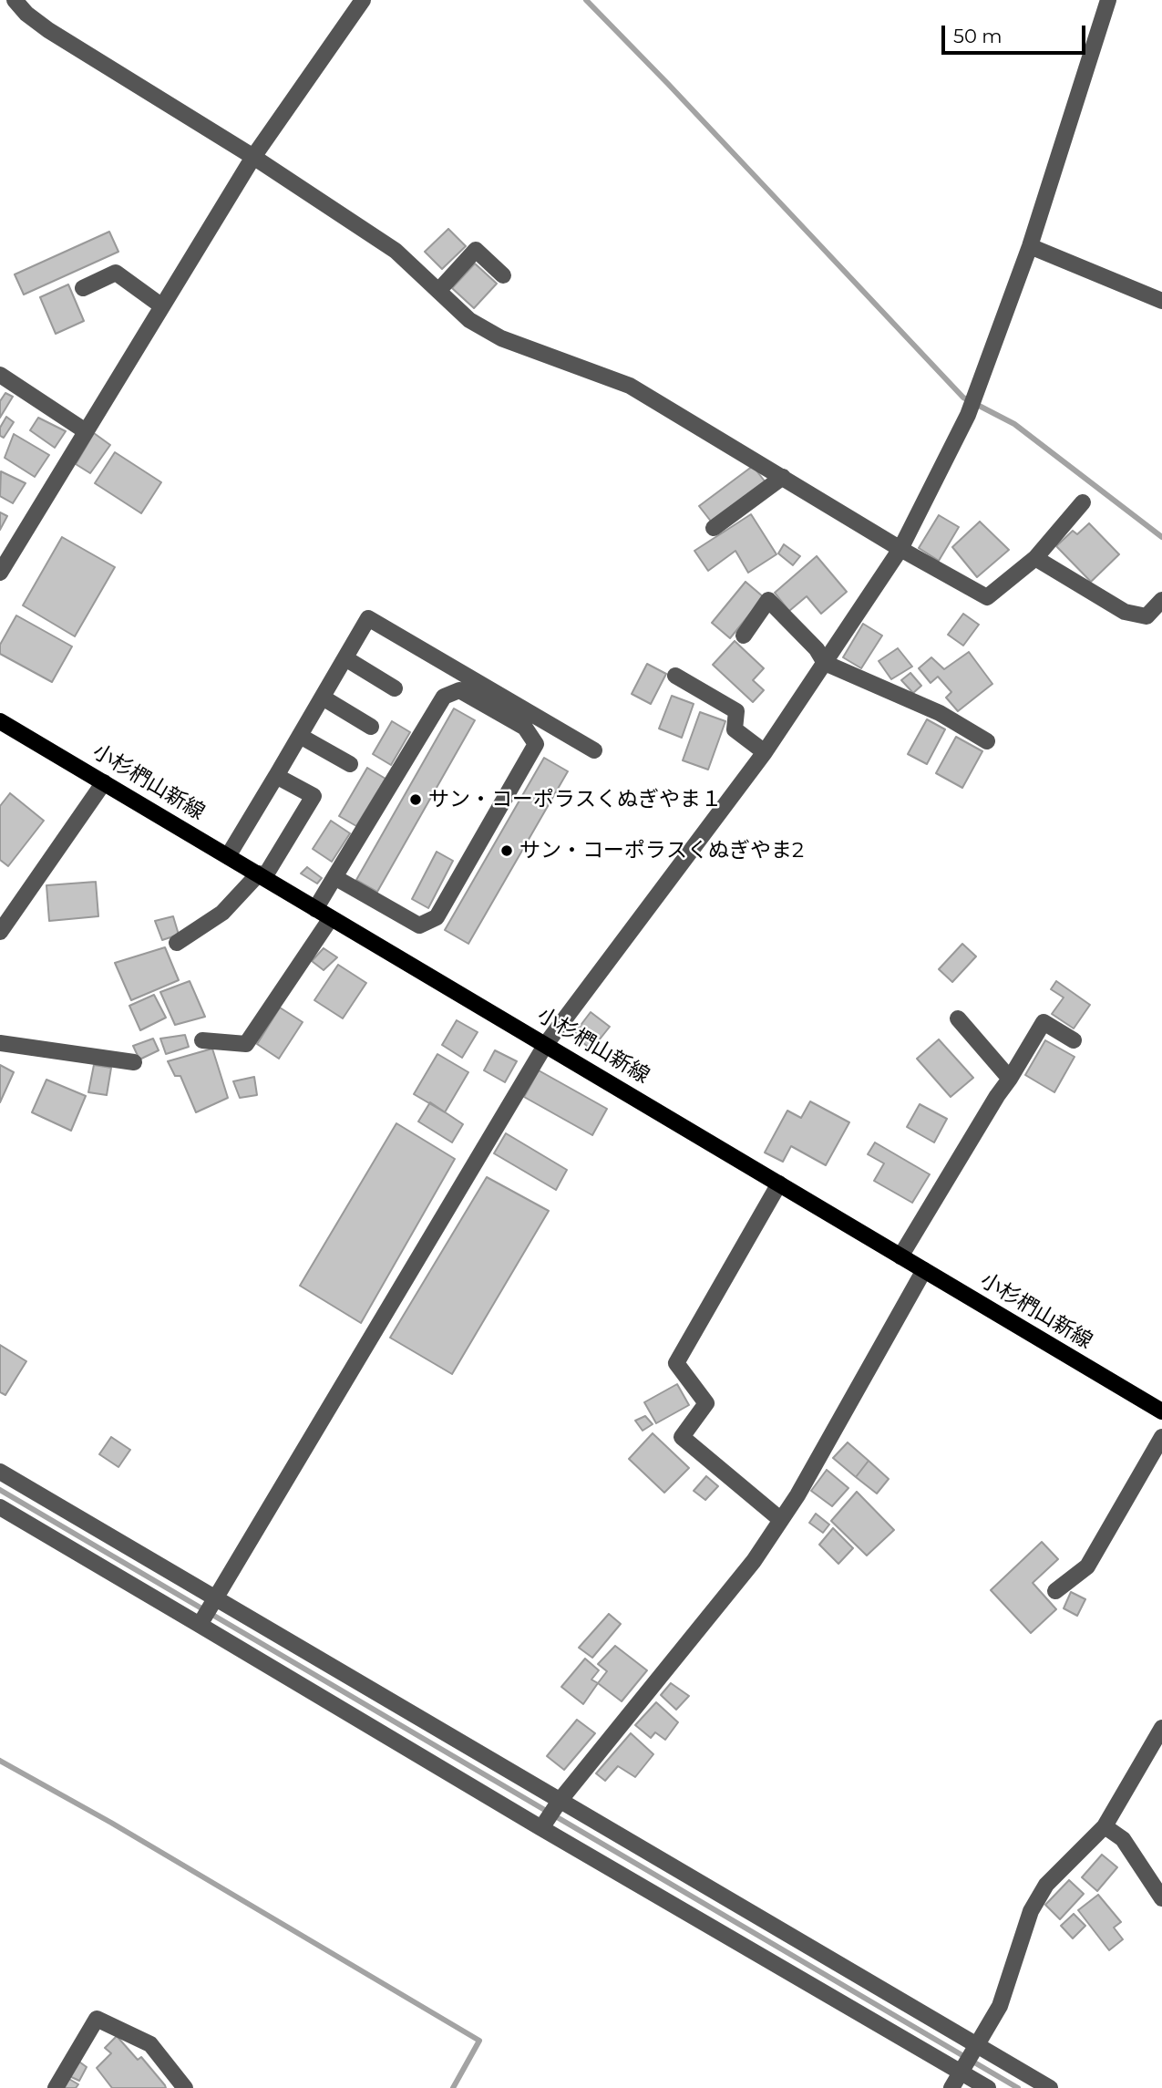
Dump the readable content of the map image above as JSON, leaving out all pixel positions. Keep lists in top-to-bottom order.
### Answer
{
  "streets": {
    "main road": ["小杉椚山新線"]
  },
  "places": ["サン・コーポラスくぬぎやま１", "サン・コーポラスくぬぎやま2"],
  "scale_bar": "50 m"
}
